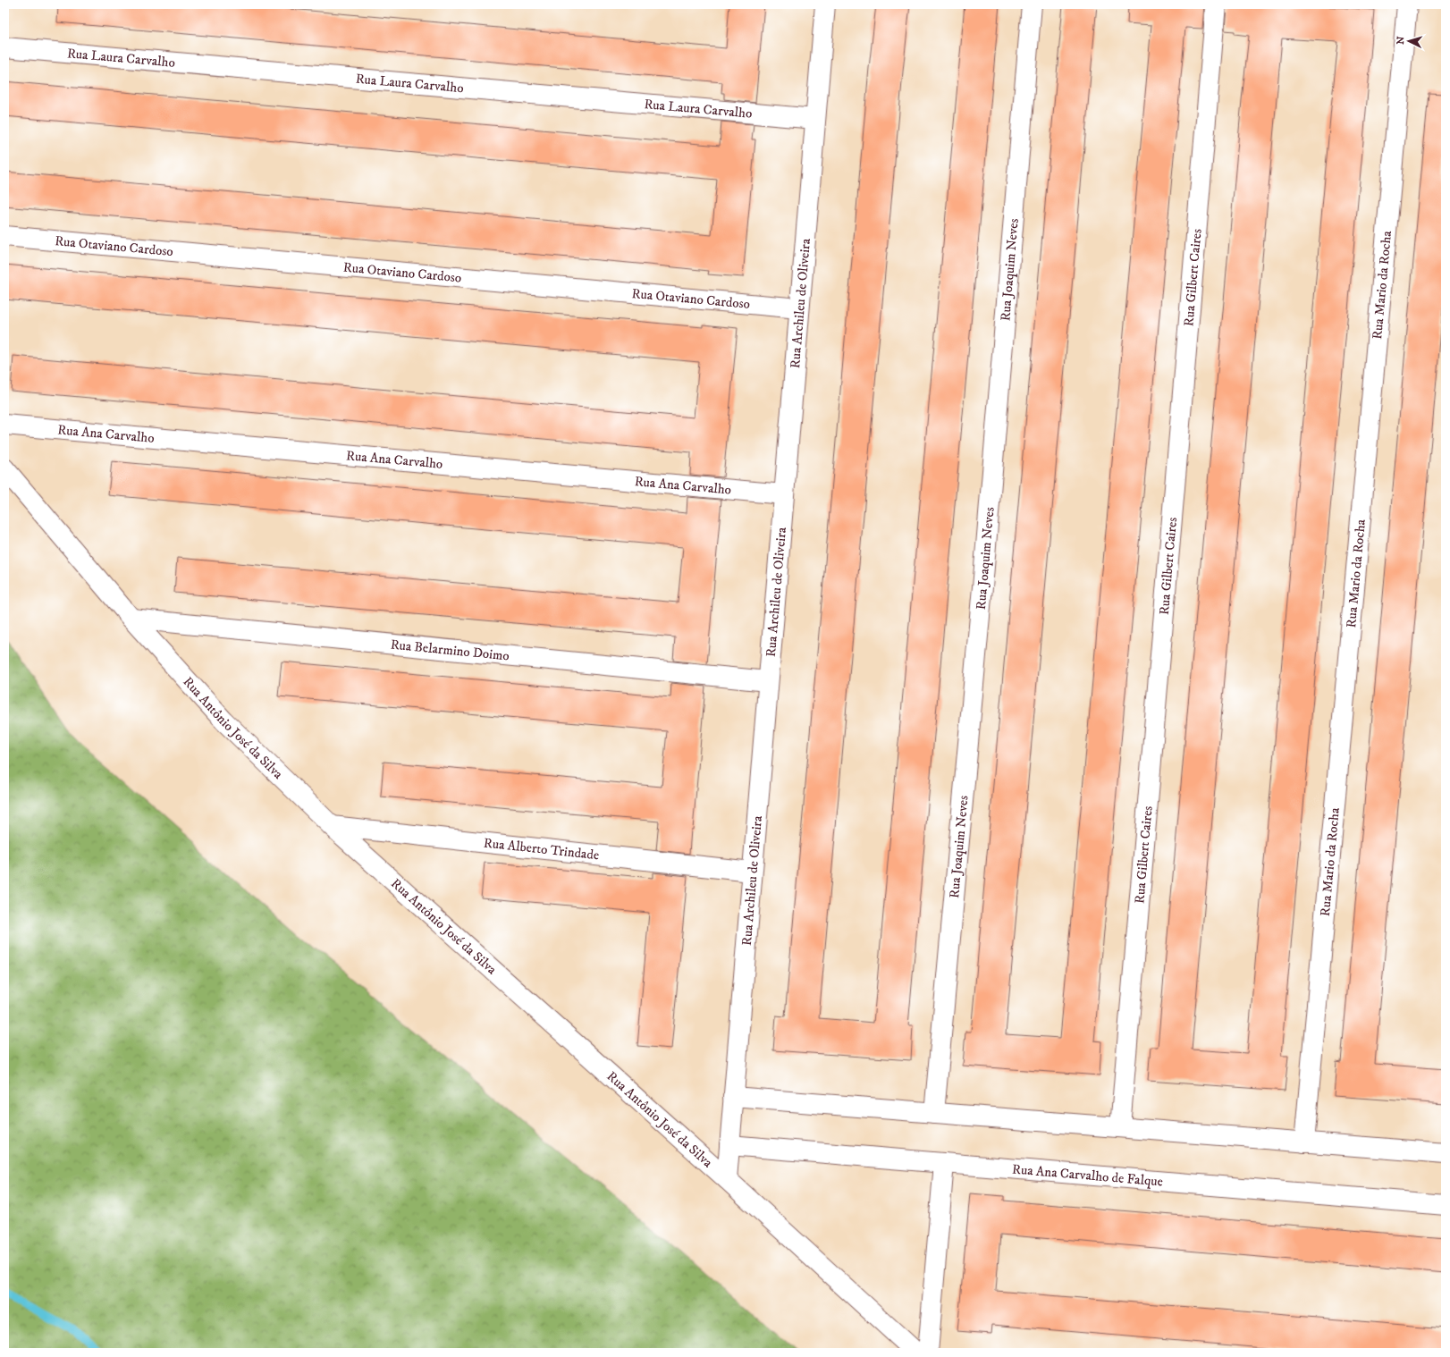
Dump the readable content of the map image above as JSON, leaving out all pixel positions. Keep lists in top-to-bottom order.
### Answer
{
  "streets": {
    "street": [
      "Rua Laura Carvalho",
      "Rua Otaviano Cardoso",
      "Rua Joaquim Neves",
      "Rua Gilbert Caires",
      "Rua Mario da Rocha",
      "Rua Archileu de Oliveira",
      "Rua Ana Carvalho",
      "Rua Belarmino Doimo",
      "Rua Antônio José da Silva",
      "Rua Alberto Trindade",
      "Rua Ana Carvalho de Falque"
    ]
  },
  "crossings": [
    ["Rua Laura Carvalho", "Rua Archileu de Oliveira"],
    ["Rua Otaviano Cardoso", "Rua Archileu de Oliveira"],
    ["Rua Archileu de Oliveira", "Rua Ana Carvalho"],
    ["Rua Archileu de Oliveira", "Rua Belarmino Doimo"],
    ["Rua Archileu de Oliveira", "Rua Antônio José da Silva"],
    ["Rua Archileu de Oliveira", "Rua Alberto Trindade"],
    ["Rua Archileu de Oliveira", "Rua Ana Carvalho de Falque"],
    ["Rua Belarmino Doimo", "Rua Antônio José da Silva"],
    ["Rua Antônio José da Silva", "Rua Alberto Trindade"]
  ],
  "north": "left"
}
